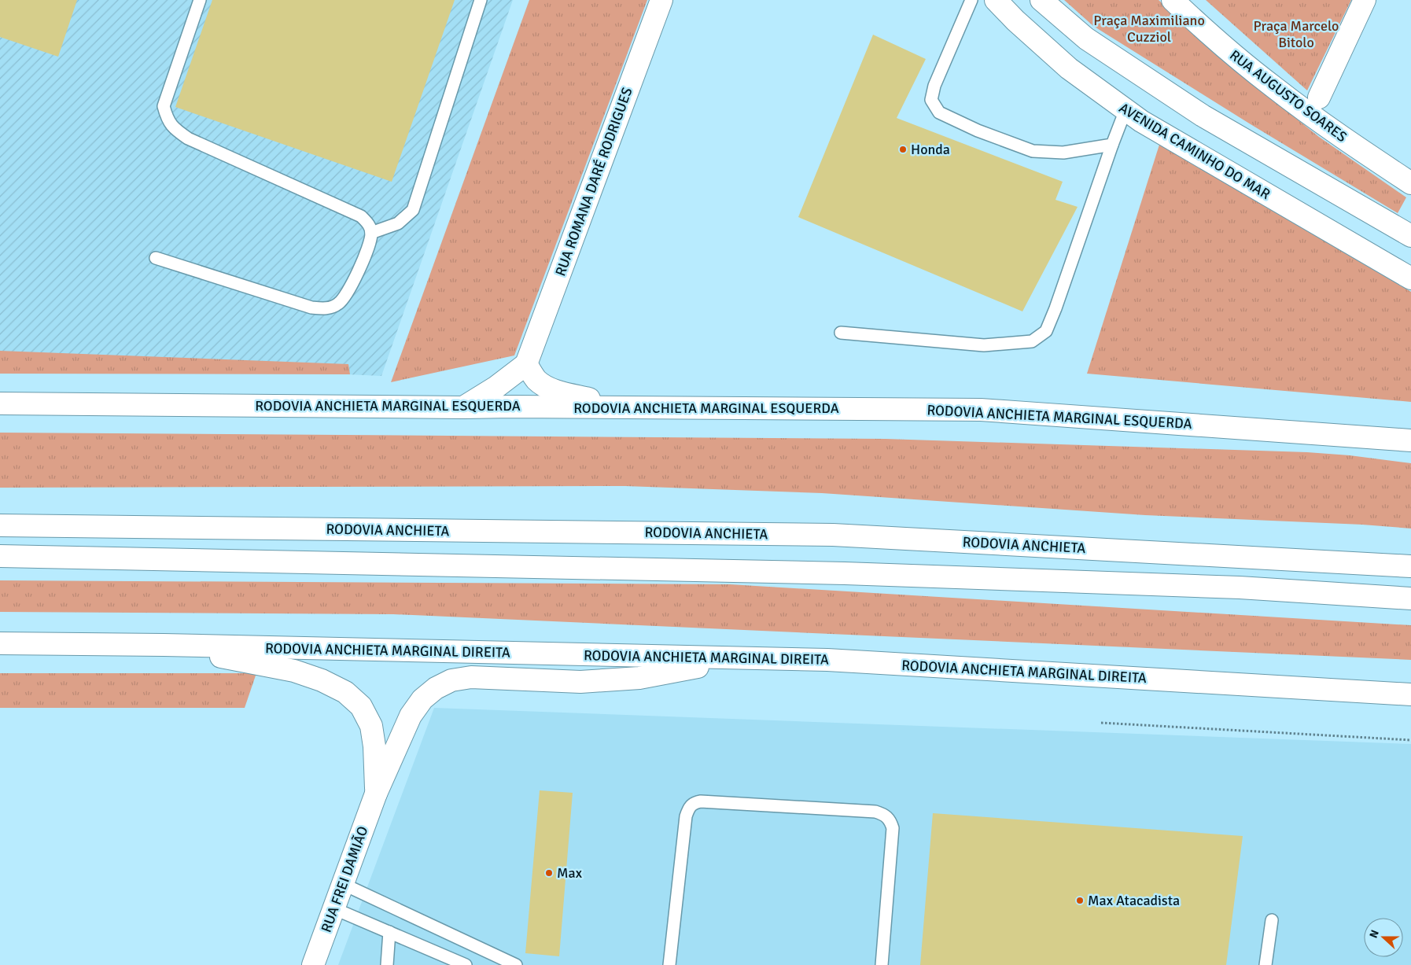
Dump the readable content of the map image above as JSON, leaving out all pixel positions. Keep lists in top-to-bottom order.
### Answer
{
  "streets": {
    "main road": [
      "RUA AUGUSTO SOARES",
      "AVENIDA CAMINHO DO MAR",
      "RUA ROMANA DARÉ RODRIGUES",
      "RODOVIA ANCHIETA MARGINAL ESQUERDA",
      "RODOVIA ANCHIETA",
      "RODOVIA ANCHIETA MARGINAL DIREITA",
      "RUA FREI DAMIÃO"
    ]
  },
  "crossings": [
    ["RODOVIA ANCHIETA MARGINAL DIREITA", "RUA FREI DAMIÃO"]
  ],
  "parks": ["Praça Maximiliano Cuzziol", "Praça Marcelo Bitolo"],
  "places": ["Honda", "Max", "Max Atacadista"],
  "north": "left"
}
